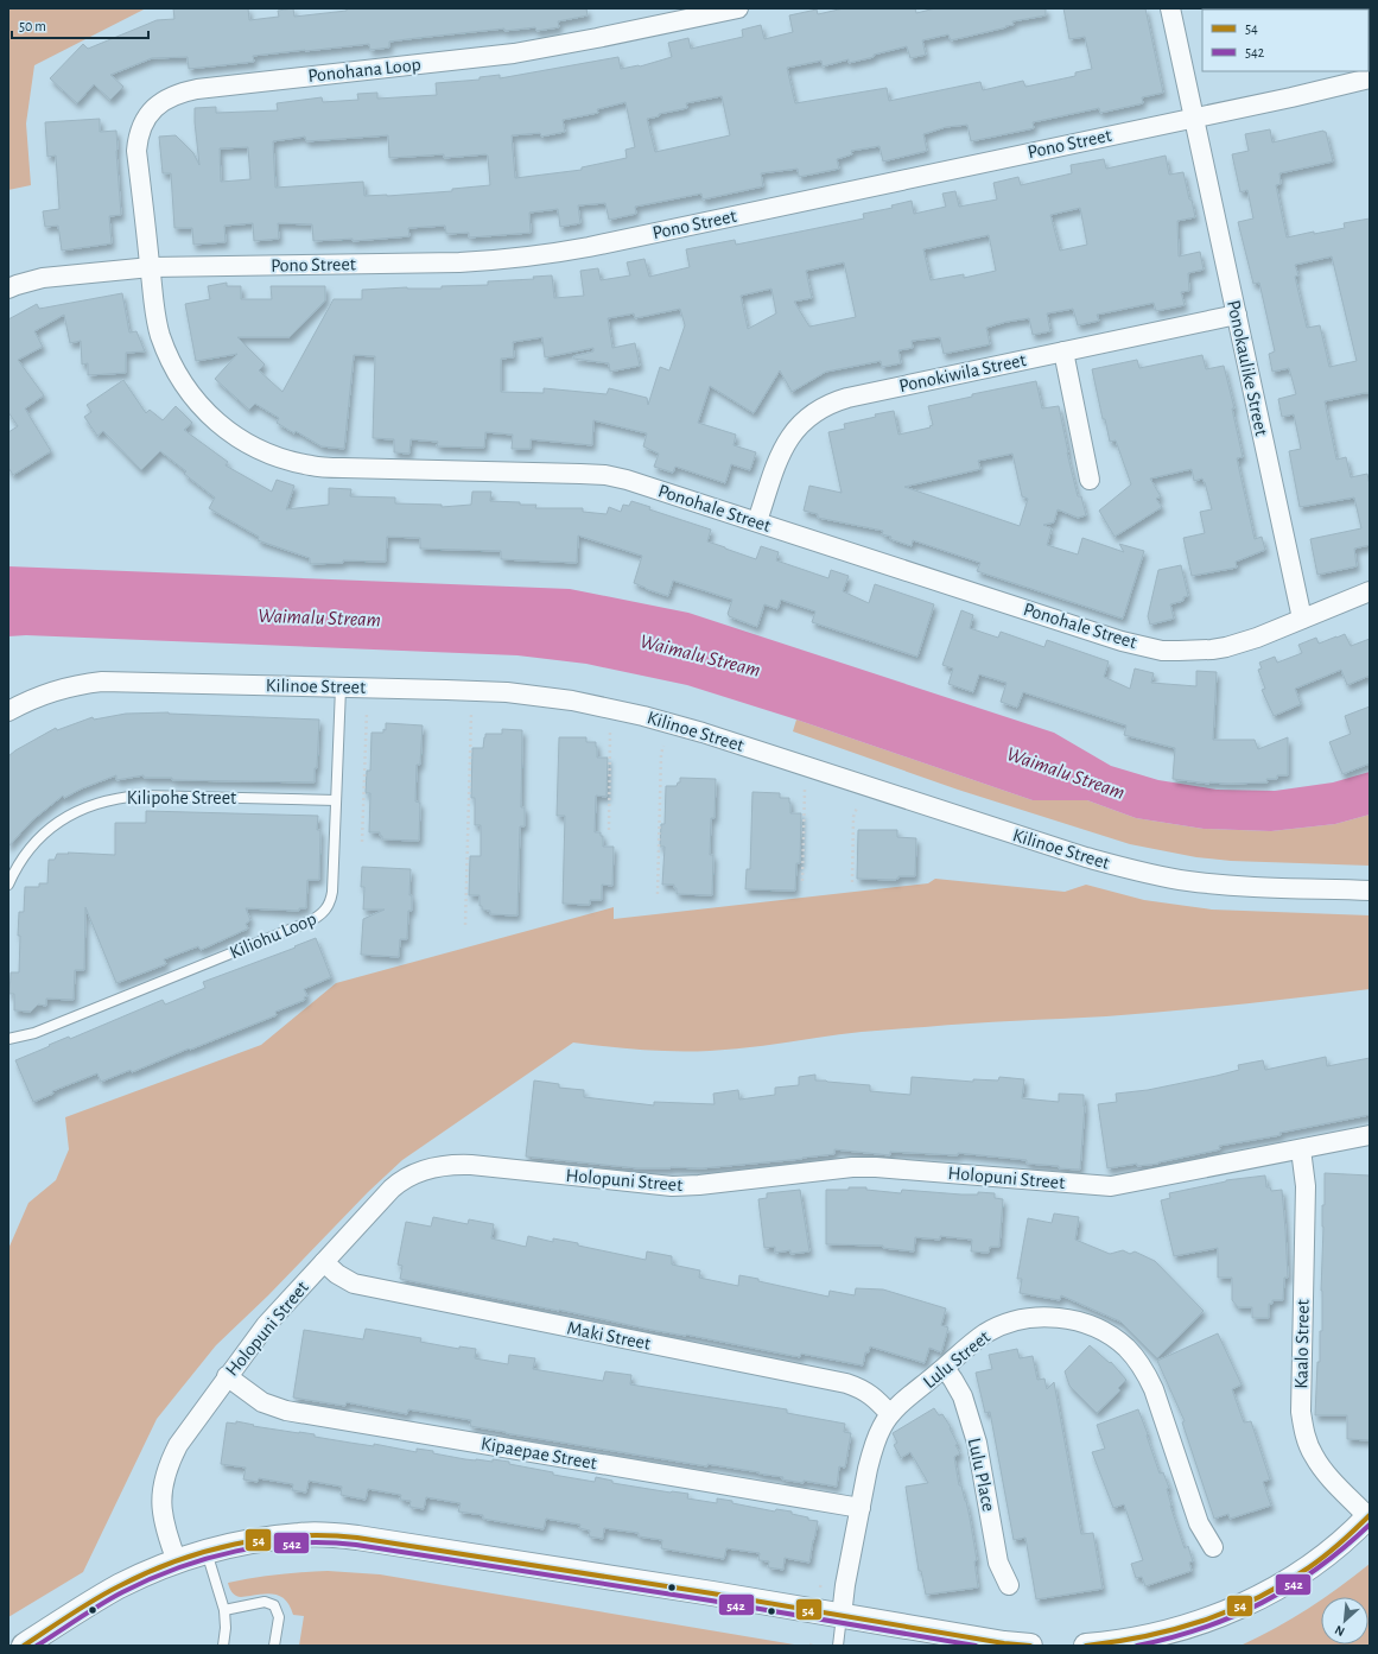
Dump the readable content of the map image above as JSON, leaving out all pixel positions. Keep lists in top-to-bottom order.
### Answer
{
  "streets": {
    "street": [
      "Ponohana Loop",
      "Pono Street",
      "Ponokaulike Street",
      "Ponokiwila Street",
      "Ponohale Street",
      "Kilinoe Street",
      "Holopuni Street",
      "Maki Street",
      "Kaalo Street",
      "Lulu Street",
      "Kipaepae Street",
      "Lulu Place"
    ],
    "lane": ["Kilipohe Street", "Kiliohu Loop"]
  },
  "crossings": [
    ["Ponohana Loop", "Pono Street"],
    ["Ponohana Loop", "Ponohale Street"],
    ["Pono Street", "Ponokaulike Street"],
    ["Pono Street", "Ponohale Street"],
    ["Ponokaulike Street", "Ponokiwila Street"],
    ["Ponokaulike Street", "Ponohale Street"],
    ["Ponokiwila Street", "Ponohale Street"],
    ["Kilinoe Street", "Kiliohu Loop"],
    ["Kilipohe Street", "Kiliohu Loop"],
    ["Holopuni Street", "Maki Street"],
    ["Holopuni Street", "Kaalo Street"],
    ["Holopuni Street", "Kipaepae Street"],
    ["Maki Street", "Lulu Street"],
    ["Lulu Street", "Kipaepae Street"],
    ["Lulu Street", "Lulu Place"]
  ],
  "water": ["Waimalu Stream"],
  "lines": ["transit line 54", "transit line 542"],
  "legend": ["54", "542"],
  "scale_bar": "50 m",
  "north": "bottom left"
}
